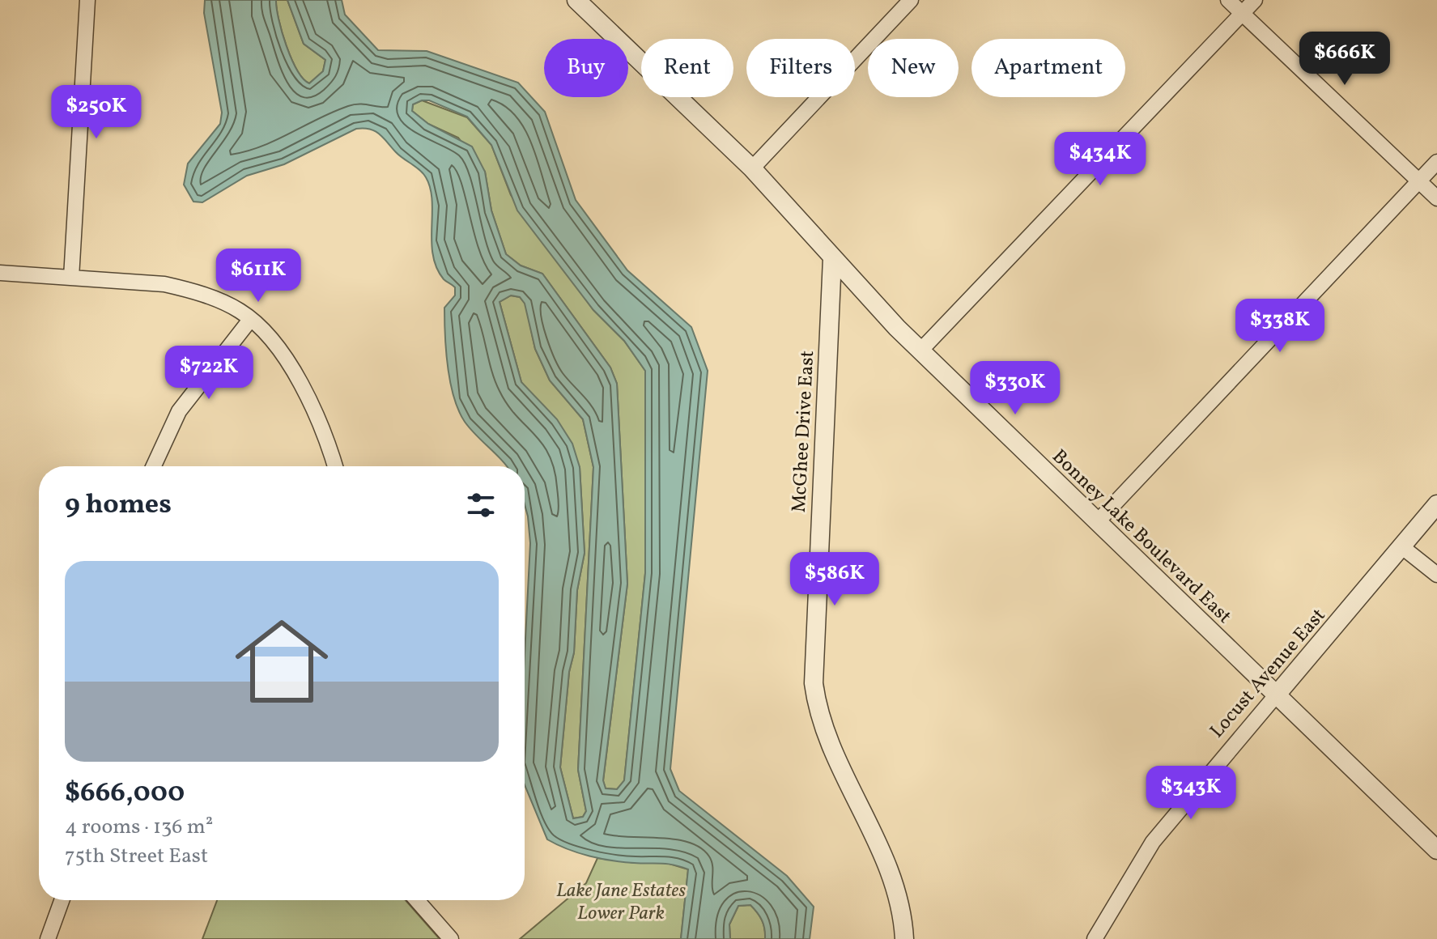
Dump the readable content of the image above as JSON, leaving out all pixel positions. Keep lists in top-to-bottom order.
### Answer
{
  "streets": {
    "street": ["McGhee Drive East", "Bonney Lake Boulevard East", "Locust Avenue East"]
  },
  "crossings": [
    ["McGhee Drive East", "Bonney Lake Boulevard East"],
    ["Bonney Lake Boulevard East", "Locust Avenue East"]
  ],
  "parks": ["Lake Jane Estates Lower Park"],
  "page": {
    "price": [
      "$666K",
      "$250K",
      "$434K",
      "$611K",
      "$338K",
      "$722K",
      "$330K",
      "$586K",
      "$343K"
    ],
    "chip": [
      "Buy",
      "Rent",
      "Filters",
      "New",
      "Apartment"
    ],
    "heading": "9 homes",
    "list": [
      {
        "name": "$666,000",
        "note": "4 rooms · 136 m² · 75th Street East"
      }
    ]
  }
}
